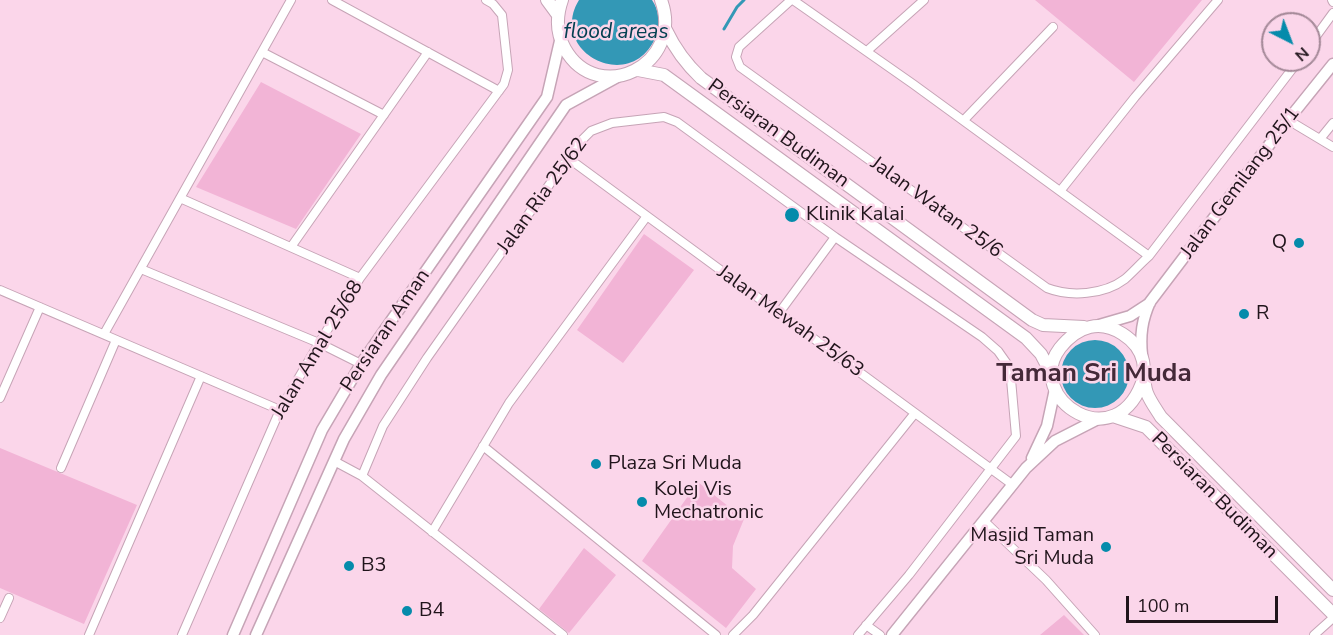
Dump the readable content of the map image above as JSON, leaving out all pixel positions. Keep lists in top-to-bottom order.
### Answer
{
  "streets": {
    "main road": ["Persiaran Budiman"],
    "street": [
      "Jalan Gemilang 25/1",
      "Jalan Ria 25/62",
      "Jalan Watan 25/6",
      "Jalan Mewah 25/63",
      "Persiaran Aman",
      "Jalan Amal 25/68"
    ]
  },
  "crossings": [
    ["Persiaran Budiman", "Jalan Gemilang 25/1"],
    ["Jalan Ria 25/62", "Jalan Mewah 25/63"]
  ],
  "districts": ["Taman Sri Muda"],
  "water": ["flood areas"],
  "places": [
    "Klinik Kalai",
    "Q",
    "R",
    "Plaza Sri Muda",
    "Kolej Vis Mechatronic",
    "Masjid Taman Sri Muda",
    "B3",
    "B4"
  ],
  "scale_bar": "100 m",
  "north": "bottom right"
}
